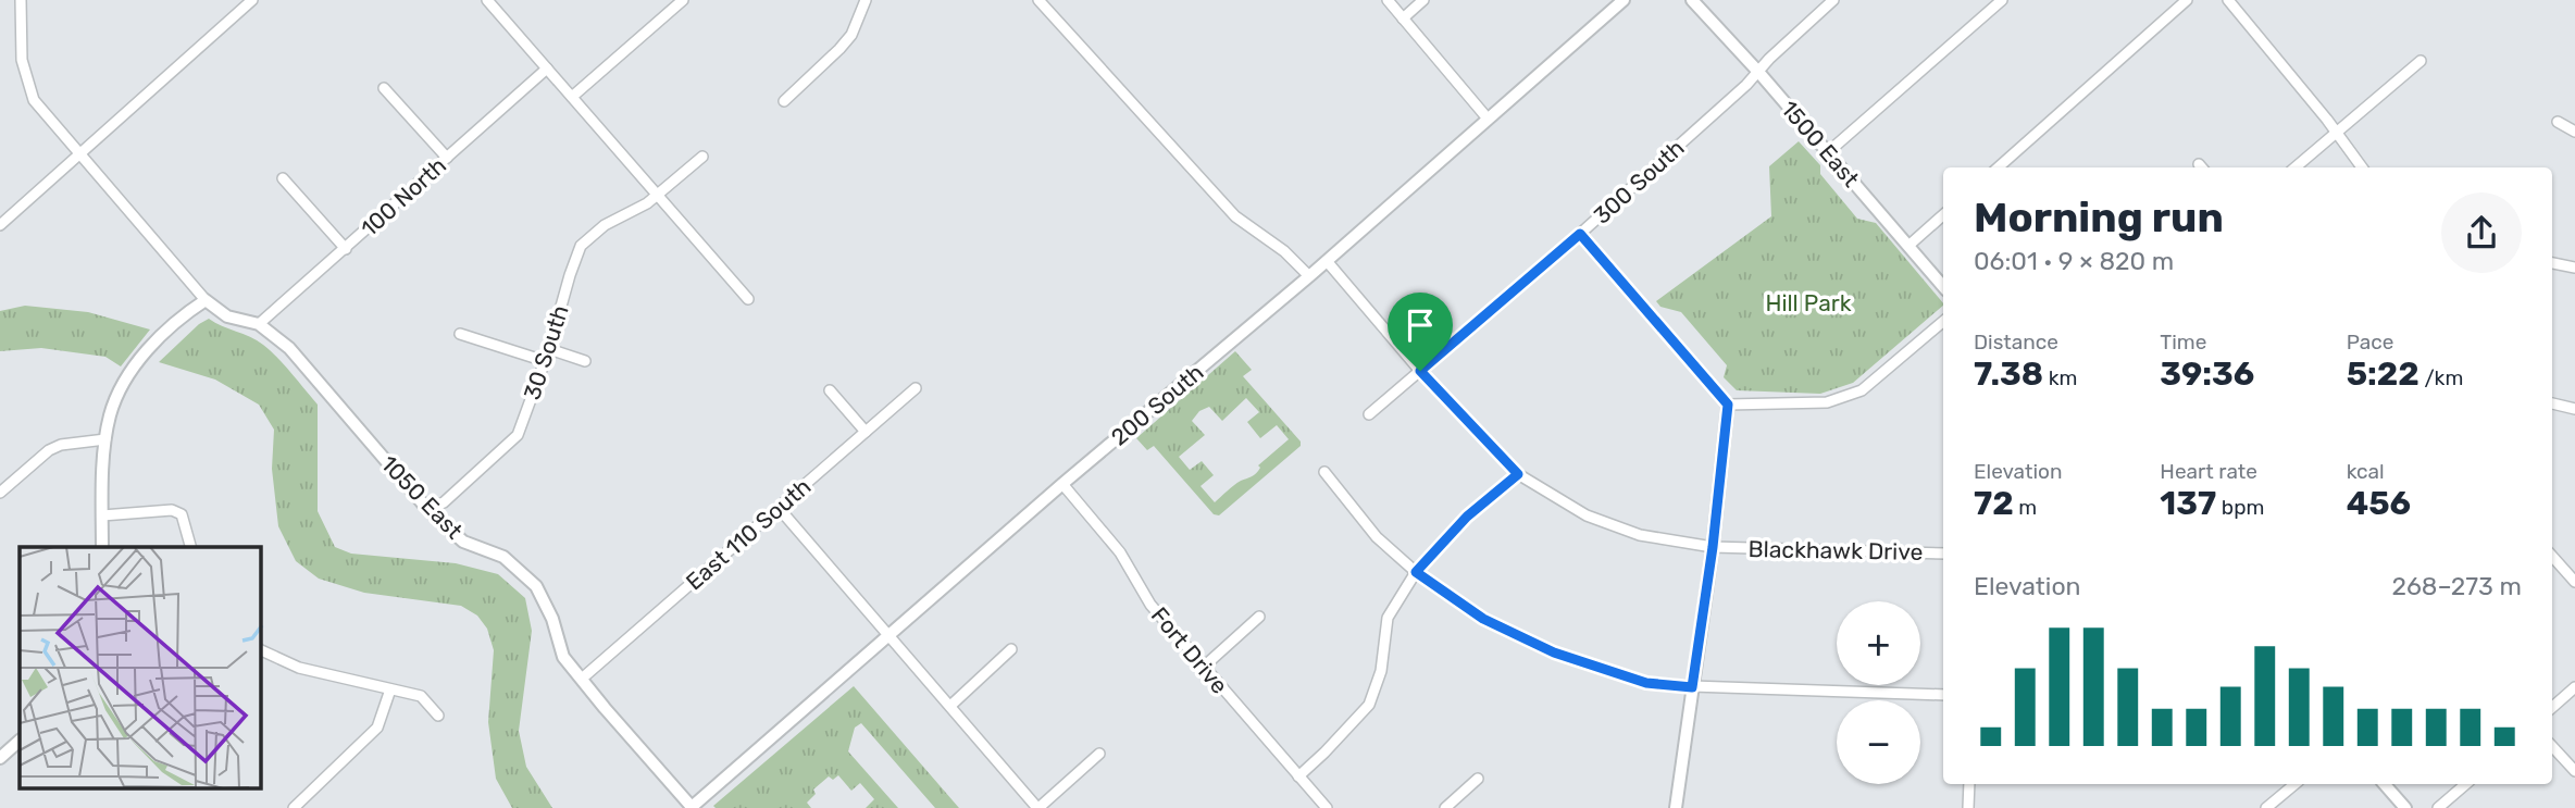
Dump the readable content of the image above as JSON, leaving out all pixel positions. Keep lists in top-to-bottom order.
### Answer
{
  "streets": {
    "street": [
      "1500 East",
      "300 South",
      "100 North",
      "30 South",
      "200 South",
      "1050 East",
      "East 110 South",
      "Blackhawk Drive",
      "Fort Drive"
    ]
  },
  "crossings": [
    ["1500 East", "300 South"],
    ["300 South", "Blackhawk Drive"],
    ["100 North", "1050 East"],
    ["30 South", "1050 East"],
    ["200 South", "1050 East"],
    ["200 South", "Blackhawk Drive"],
    ["200 South", "Fort Drive"],
    ["1050 East", "East 110 South"]
  ],
  "parks": ["Hill Park"],
  "page": {
    "heading": ["Morning run", "06:01 · 9 × 820 m"],
    "stats": [
      ["Distance", "7.38 km"],
      ["Time", "39:36"],
      ["Pace", "5:22 /km"],
      ["Elevation", "72 m"],
      ["Heart rate", "137 bpm"],
      ["kcal", "456"]
    ],
    "chart": ["Elevation", "268–273 m"],
    "map_buttons": ["+", "−"]
  }
}
